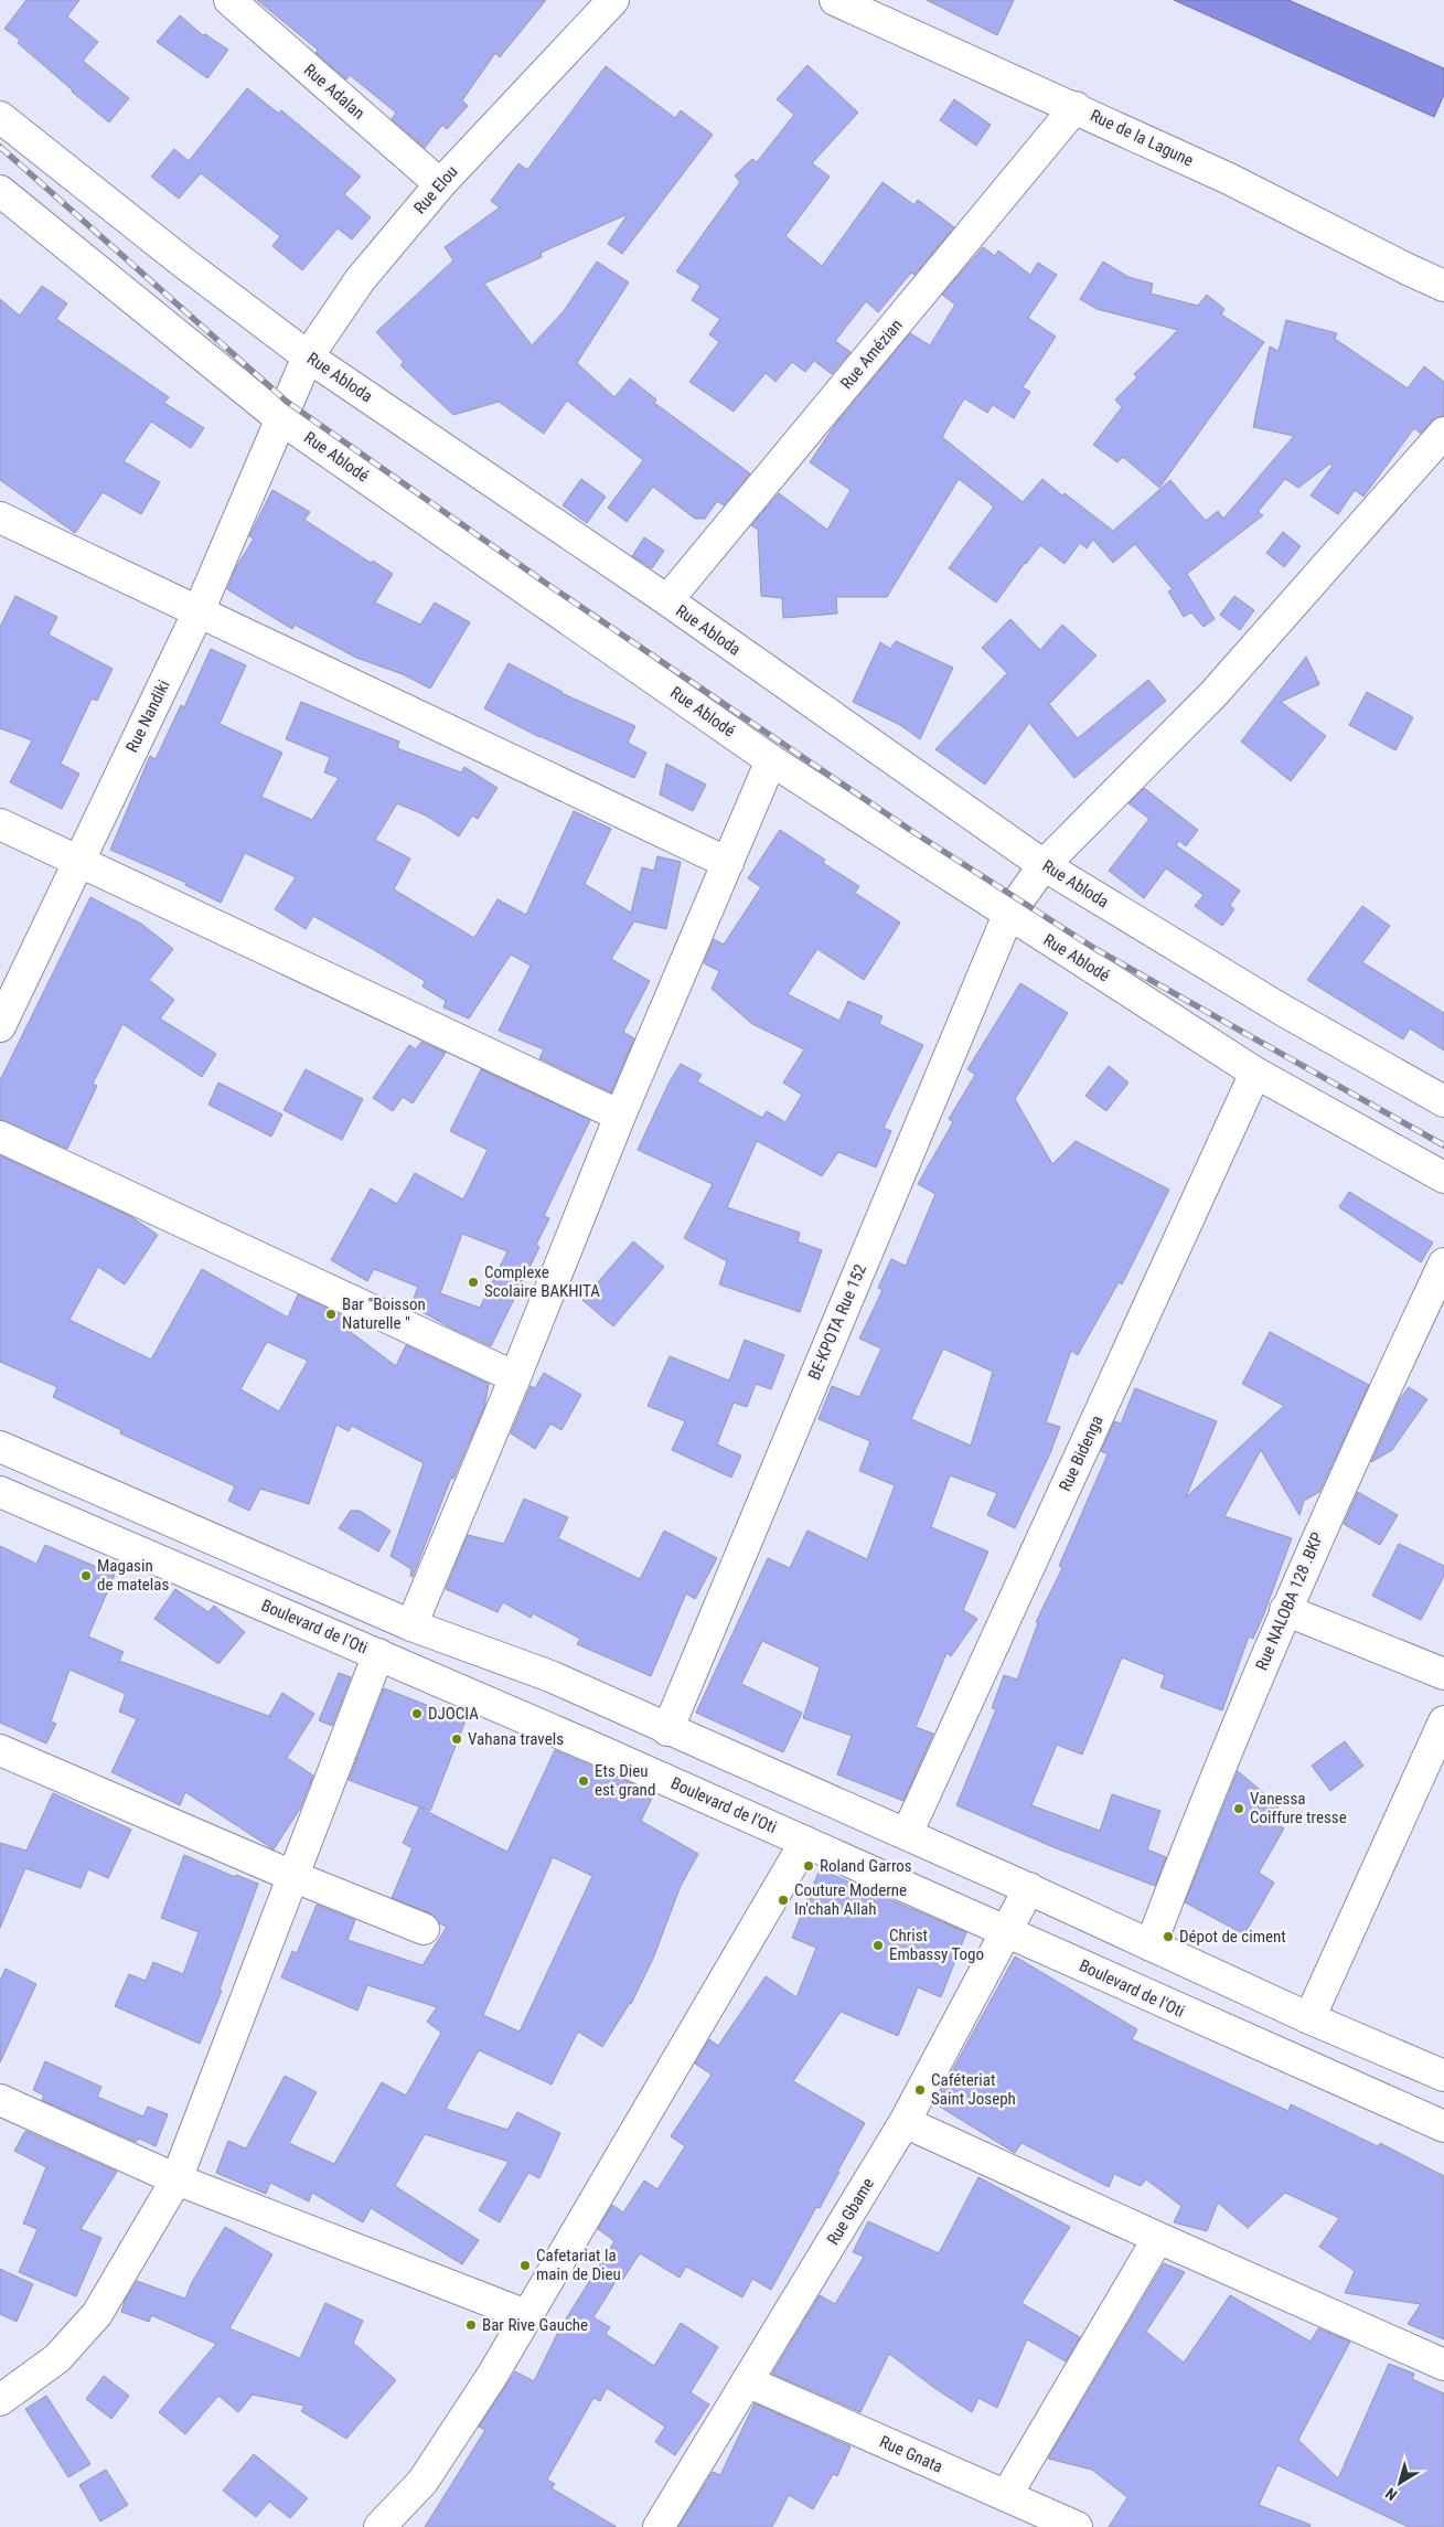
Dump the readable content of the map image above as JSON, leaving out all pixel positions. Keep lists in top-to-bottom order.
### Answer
{
  "streets": {
    "street": [
      "Rue Adalan",
      "Rue de la Lagune",
      "Rue Elou",
      "Rue Amézian",
      "Rue Abloda",
      "Rue Ablodé",
      "Rue Nandiki",
      "BE-KPOTA Rue 152",
      "Rue Bidenga",
      "Rue NALOBA 128 .BKP",
      "Boulevard de l'Oti",
      "Rue Gbame",
      "Rue Gnata"
    ]
  },
  "crossings": [
    ["Rue Adalan", "Rue Elou"],
    ["Rue de la Lagune", "Rue Amézian"],
    ["Rue Elou", "Rue Abloda"],
    ["Rue Elou", "Rue Ablodé"],
    ["Rue Elou", "Rue Nandiki"],
    ["Rue Amézian", "Rue Abloda"],
    ["Rue Abloda", "BE-KPOTA Rue 152"],
    ["Rue Ablodé", "Rue Nandiki"],
    ["Rue Ablodé", "BE-KPOTA Rue 152"],
    ["Rue Ablodé", "Rue Bidenga"],
    ["Boulevard de l'Oti", "Rue Gbame"],
    ["Rue Gbame", "Rue Gnata"]
  ],
  "places": [
    "Complexe Scolaire BAKHITA",
    "Bar \"Boisson Naturelle \"",
    "Magasin de matelas",
    "DJOCIA",
    "Vahana travels",
    "Ets Dieu est grand",
    "Vanessa Coiffure tresse",
    "Roland Garros",
    "Couture Moderne In'chah Allah",
    "Dépot de ciment",
    "Christ Embassy Togo",
    "Caféteriat Saint Joseph",
    "Cafetariat la main de Dieu",
    "Bar Rive Gauche"
  ],
  "north": "bottom left"
}
